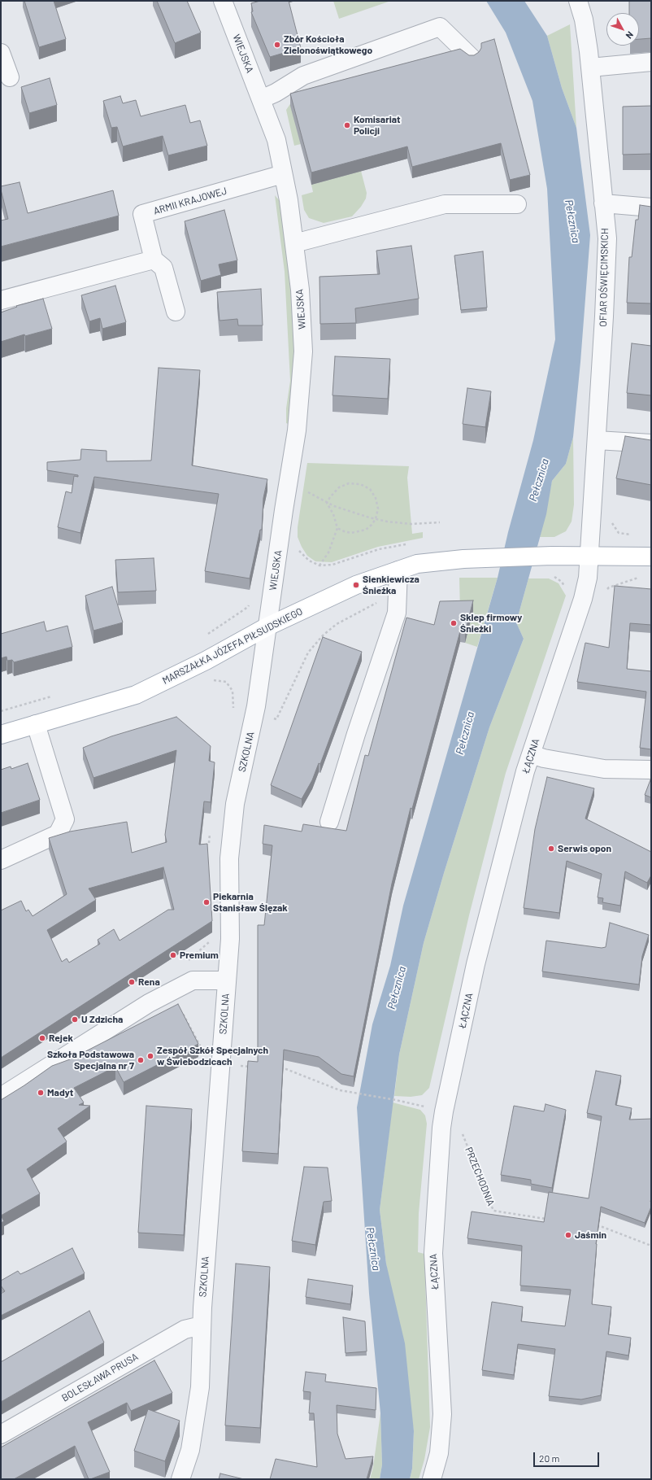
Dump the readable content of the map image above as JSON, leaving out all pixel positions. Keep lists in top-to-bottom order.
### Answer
{
  "streets": {
    "main road": ["MARSZAŁKA JÓZEFA PIŁSUDSKIEGO"],
    "street": [
      "WIEJSKA",
      "ARMII KRAJOWEJ",
      "OFIAR OŚWIĘCIMSKICH",
      "SZKOLNA",
      "ŁĄCZNA",
      "BOLESŁAWA PRUSA"
    ],
    "path": ["PRZECHODNIA"]
  },
  "crossings": [
    ["WIEJSKA", "ARMII KRAJOWEJ"],
    ["WIEJSKA", "MARSZAŁKA JÓZEFA PIŁSUDSKIEGO"],
    ["WIEJSKA", "SZKOLNA"],
    ["OFIAR OŚWIĘCIMSKICH", "MARSZAŁKA JÓZEFA PIŁSUDSKIEGO"],
    ["OFIAR OŚWIĘCIMSKICH", "ŁĄCZNA"],
    ["MARSZAŁKA JÓZEFA PIŁSUDSKIEGO", "SZKOLNA"],
    ["MARSZAŁKA JÓZEFA PIŁSUDSKIEGO", "ŁĄCZNA"],
    ["SZKOLNA", "BOLESŁAWA PRUSA"]
  ],
  "water": ["Pełcznica"],
  "places": [
    "Zbór Kościoła Zielonoświątkowego",
    "Komisariat Policji",
    "Sienkiewicza Śnieżka",
    "Sklep firmowy Śnieżki",
    "Serwis opon",
    "Piekarnia Stanisław Ślęzak",
    "Premium",
    "Rena",
    "U Zdzicha",
    "Rejek",
    "Zespół Szkół Specjalnych w Świebodzicach",
    "Szkoła Podstawowa Specjalna nr 7",
    "Madyt",
    "Jaśmin"
  ],
  "scale_bar": "20 m",
  "north": "bottom right"
}
